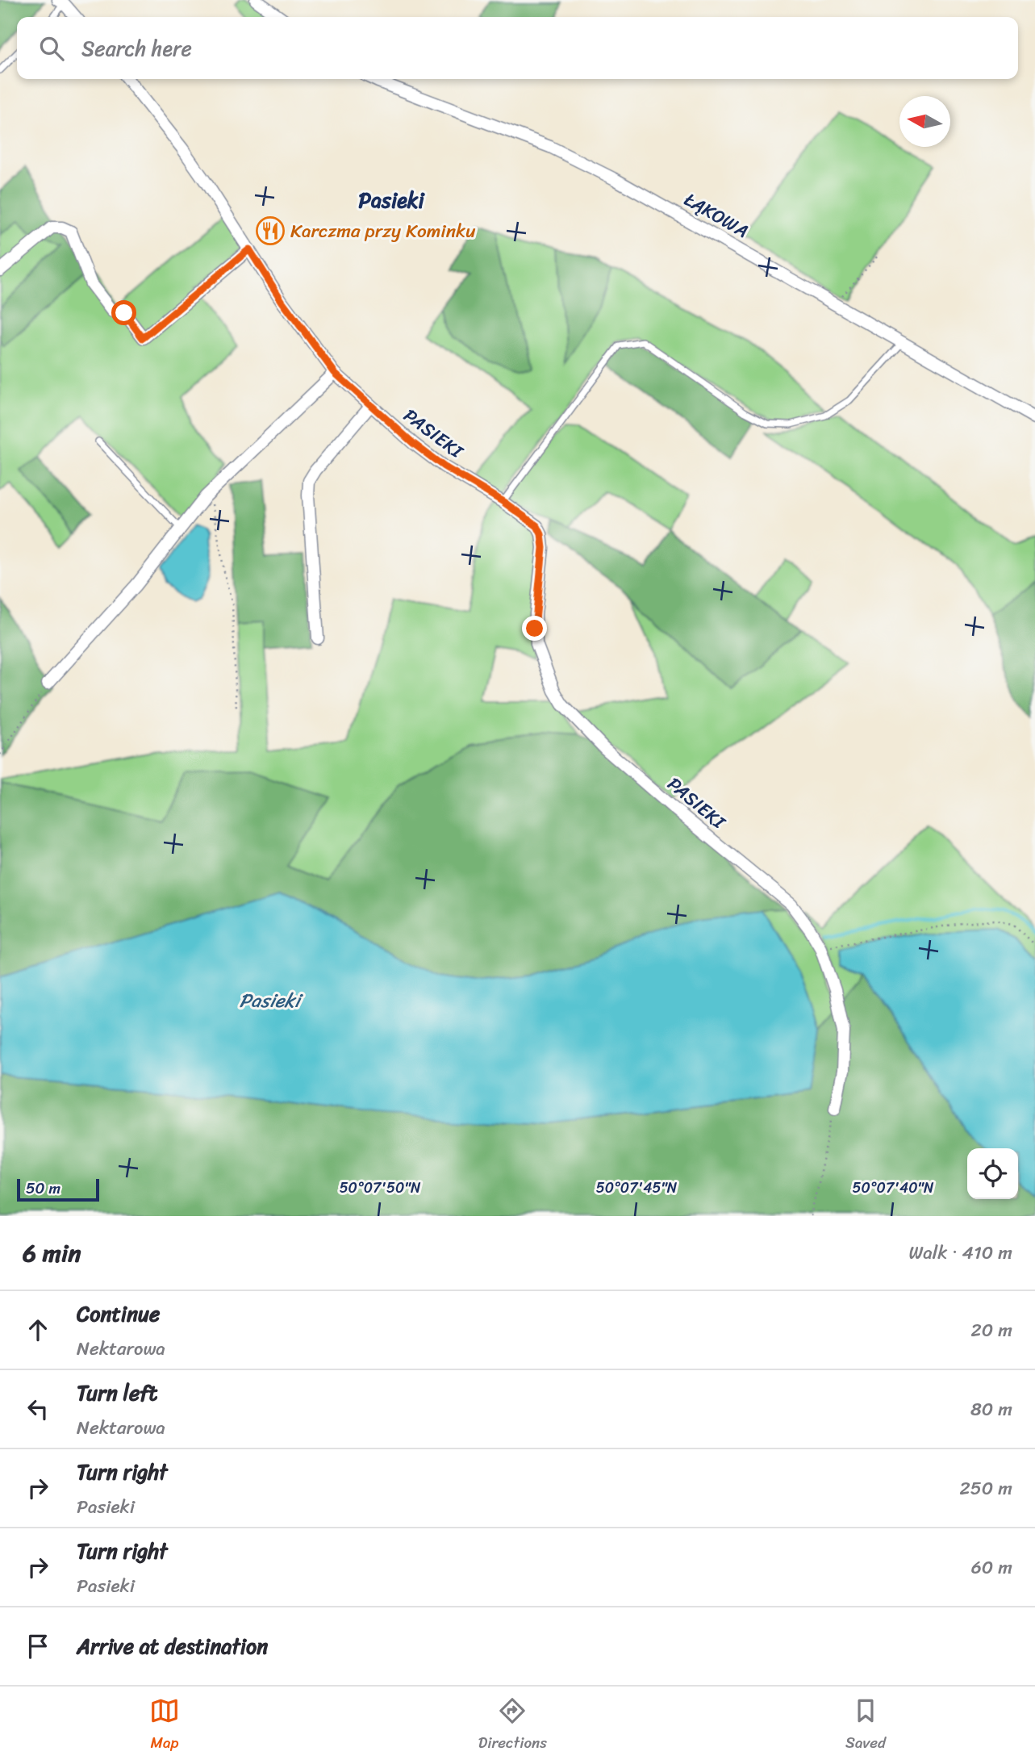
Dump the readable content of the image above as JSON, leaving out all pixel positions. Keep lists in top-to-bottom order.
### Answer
{
  "streets": {
    "street": ["ŁĄKOWA", "PASIEKI"]
  },
  "districts": ["Pasieki"],
  "water": ["Pasieki"],
  "places": {
    "restaurant": ["Karczma przy Kominku"]
  },
  "scale_bar": "50 m",
  "north": "left",
  "page": {
    "search": "Search here",
    "scale": "50 m",
    "heading": ["6 min", "Walk · 410 m"],
    "list": [
      ["Continue", "Nektarowa", "20 m"],
      ["Turn left", "Nektarowa", "80 m"],
      ["Turn right", "Pasieki", "250 m"],
      ["Turn right", "Pasieki", "60 m"],
      "Arrive at destination"
    ],
    "nav": ["Map", "Directions", "Saved"]
  },
  "coordinates": ["50°07'50\"N", "50°07'45\"N", "50°07'40\"N"]
}
